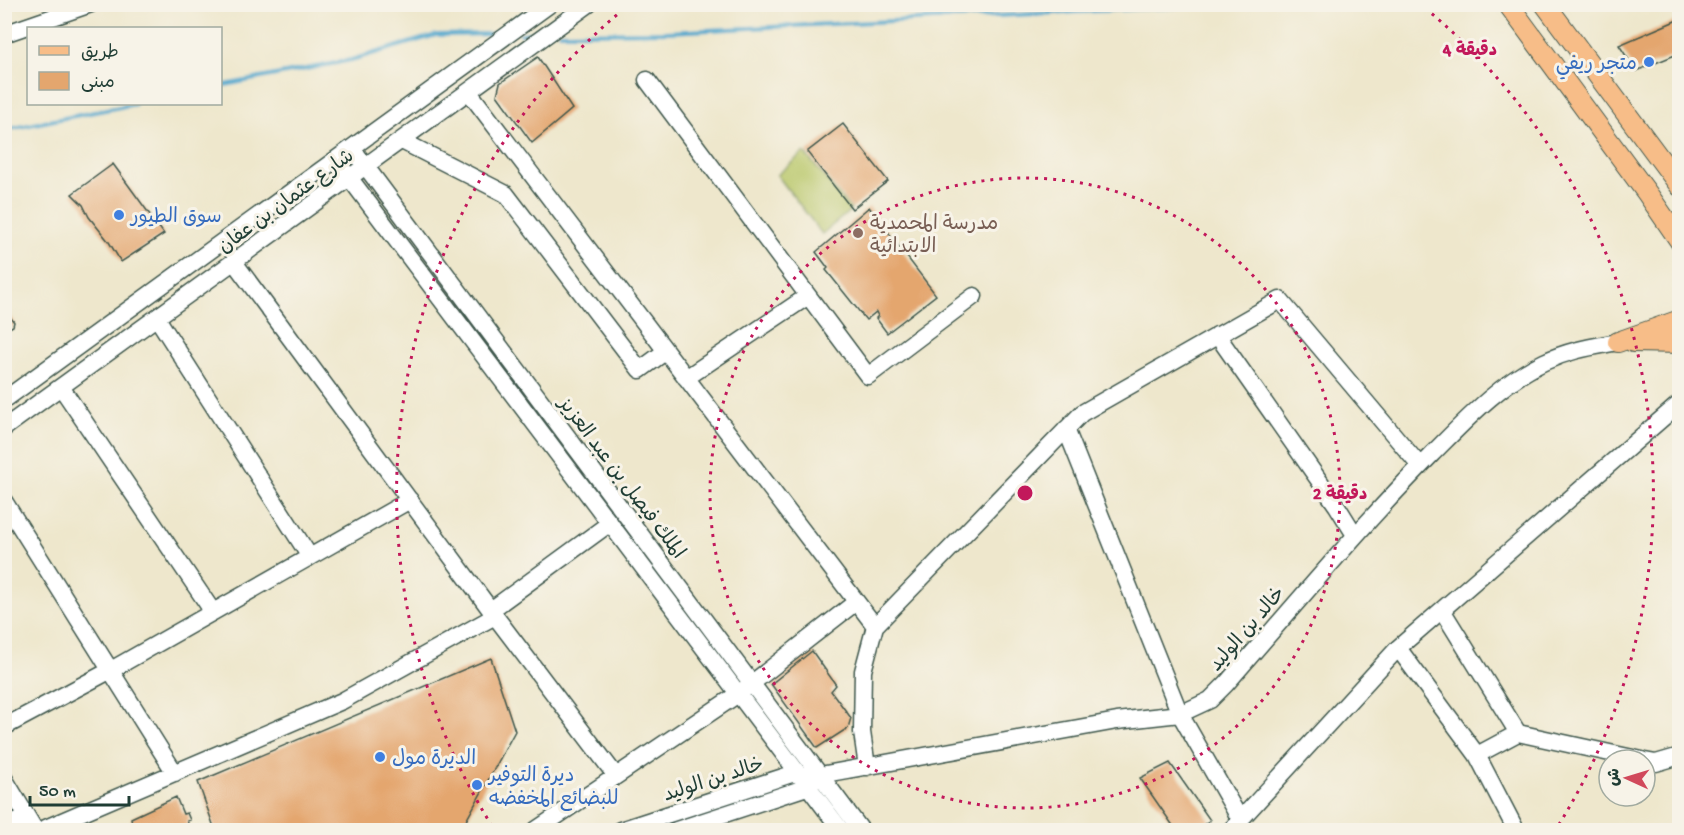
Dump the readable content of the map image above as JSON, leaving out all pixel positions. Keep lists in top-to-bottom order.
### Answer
{
  "streets": {
    "street": ["شارع عثمان بن عفان", "الملك فيصل بن عبد العزيز", "خالد بن الوليد"]
  },
  "crossings": [
    ["شارع عثمان بن عفان", "الملك فيصل بن عبد العزيز"],
    ["الملك فيصل بن عبد العزيز", "خالد بن الوليد"]
  ],
  "places": [
    "متجر ريفي",
    "سوق الطيور",
    "مدرسة المحمدية الابتدائية",
    "الديرة مول",
    "ديرة التوفير للبضائع المخفضه"
  ],
  "legend": ["طريق", "مبنى"],
  "scale_bar": "50 m",
  "north": "left",
  "rings": ["4 دقيقة", "2 دقيقة"]
}
